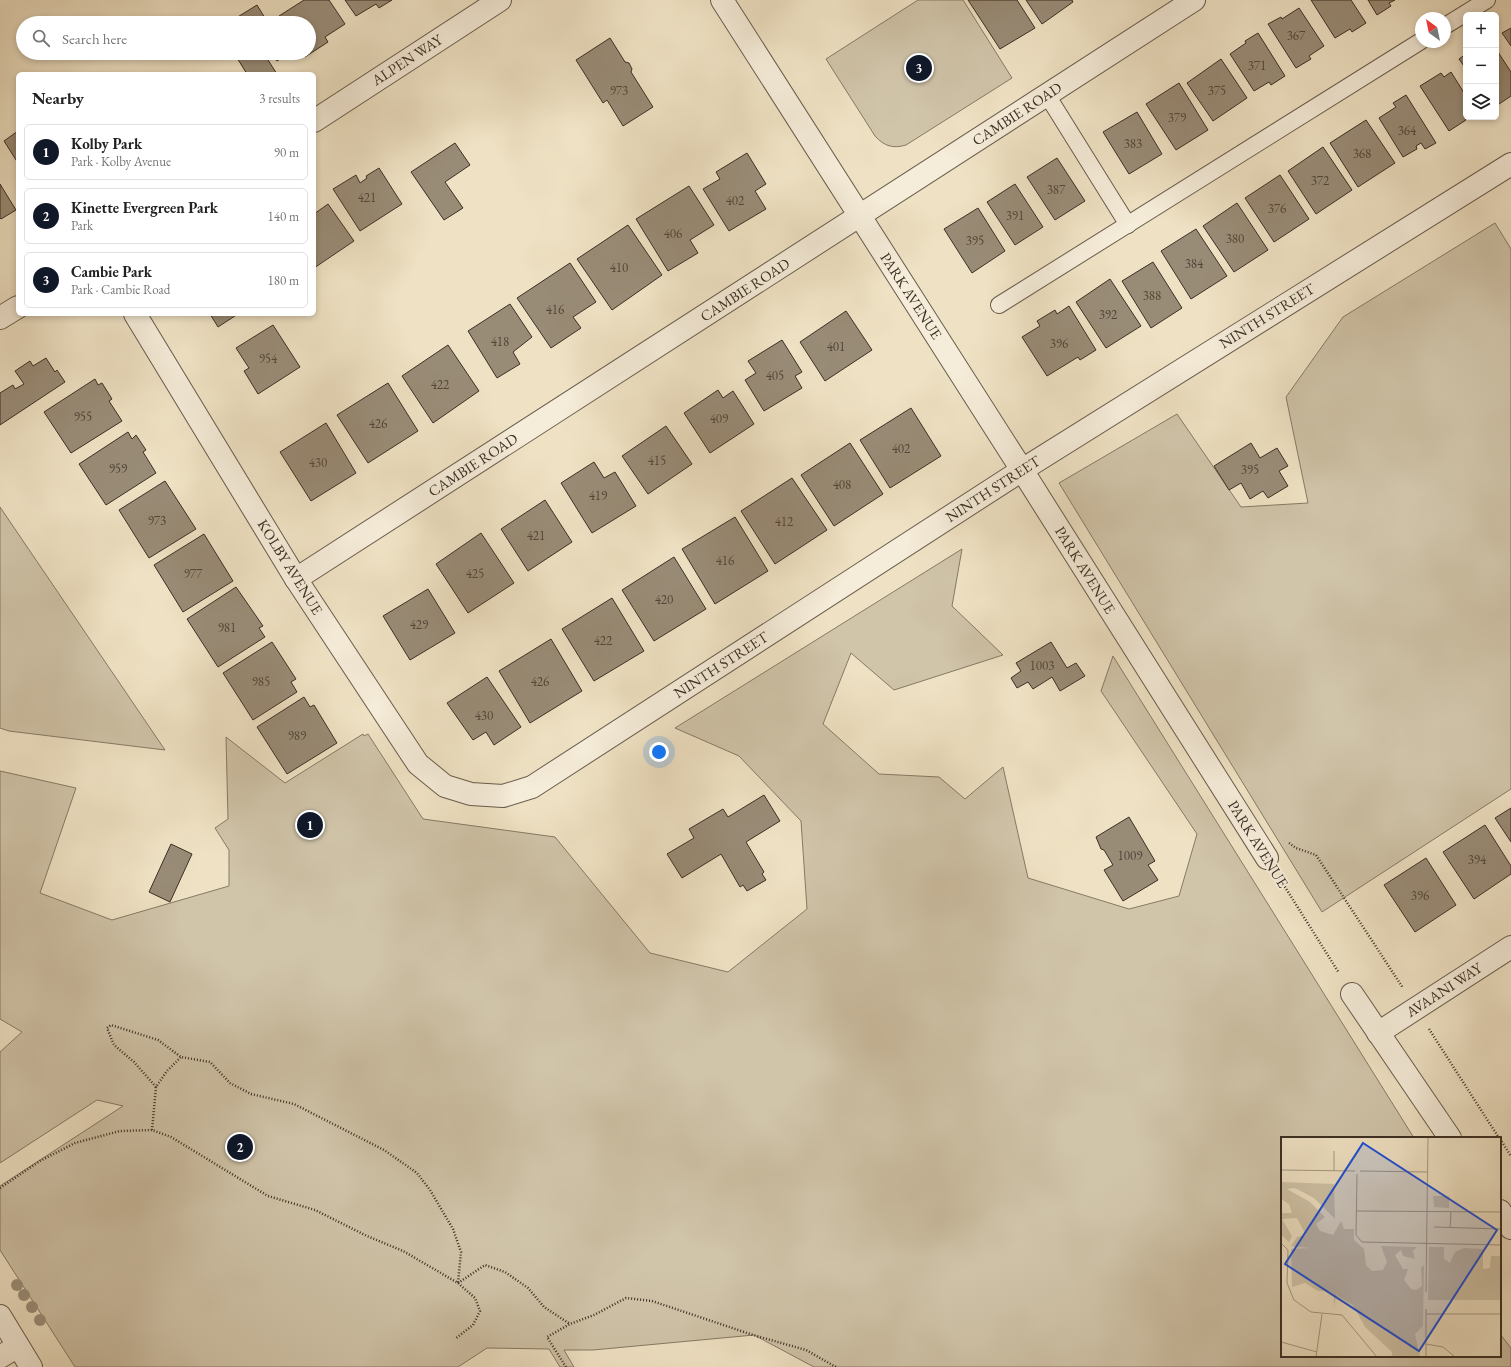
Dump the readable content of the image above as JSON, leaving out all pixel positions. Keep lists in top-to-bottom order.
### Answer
{
  "streets": {
    "street": [
      "ALPEN WAY",
      "CAMBIE ROAD",
      "PARK AVENUE",
      "NINTH STREET",
      "KOLBY AVENUE",
      "AVAANI WAY"
    ]
  },
  "crossings": [
    ["CAMBIE ROAD", "PARK AVENUE"],
    ["CAMBIE ROAD", "KOLBY AVENUE"],
    ["PARK AVENUE", "NINTH STREET"],
    ["NINTH STREET", "KOLBY AVENUE"]
  ],
  "house_numbers": [
    "367",
    "371",
    "973",
    "375",
    "379",
    "364",
    "383",
    "368",
    "372",
    "387",
    "421",
    "402",
    "376",
    "391",
    "406",
    "380",
    "395",
    "384",
    "410",
    "388",
    "416",
    "392",
    "418",
    "396",
    "401",
    "954",
    "405",
    "422",
    "955",
    "409",
    "426",
    "402",
    "415",
    "430",
    "959",
    "395",
    "408",
    "419",
    "973",
    "412",
    "421",
    "416",
    "977",
    "425",
    "420",
    "429",
    "981",
    "422",
    "1003",
    "985",
    "426",
    "430",
    "989",
    "1009",
    "394",
    "396"
  ],
  "north": "top left",
  "page": {
    "map_buttons": ["+", "−"],
    "search": "Search here",
    "pins": ["3", "1", "2"],
    "heading": ["Nearby", "3 results"],
    "list": [
      {
        "mark": "1",
        "name": "Kolby Park",
        "note": "Park · Kolby Avenue",
        "value": "90 m"
      },
      {
        "mark": "2",
        "name": "Kinette Evergreen Park",
        "note": "Park",
        "value": "140 m"
      },
      {
        "mark": "3",
        "name": "Cambie Park",
        "note": "Park · Cambie Road",
        "value": "180 m"
      }
    ]
  }
}
